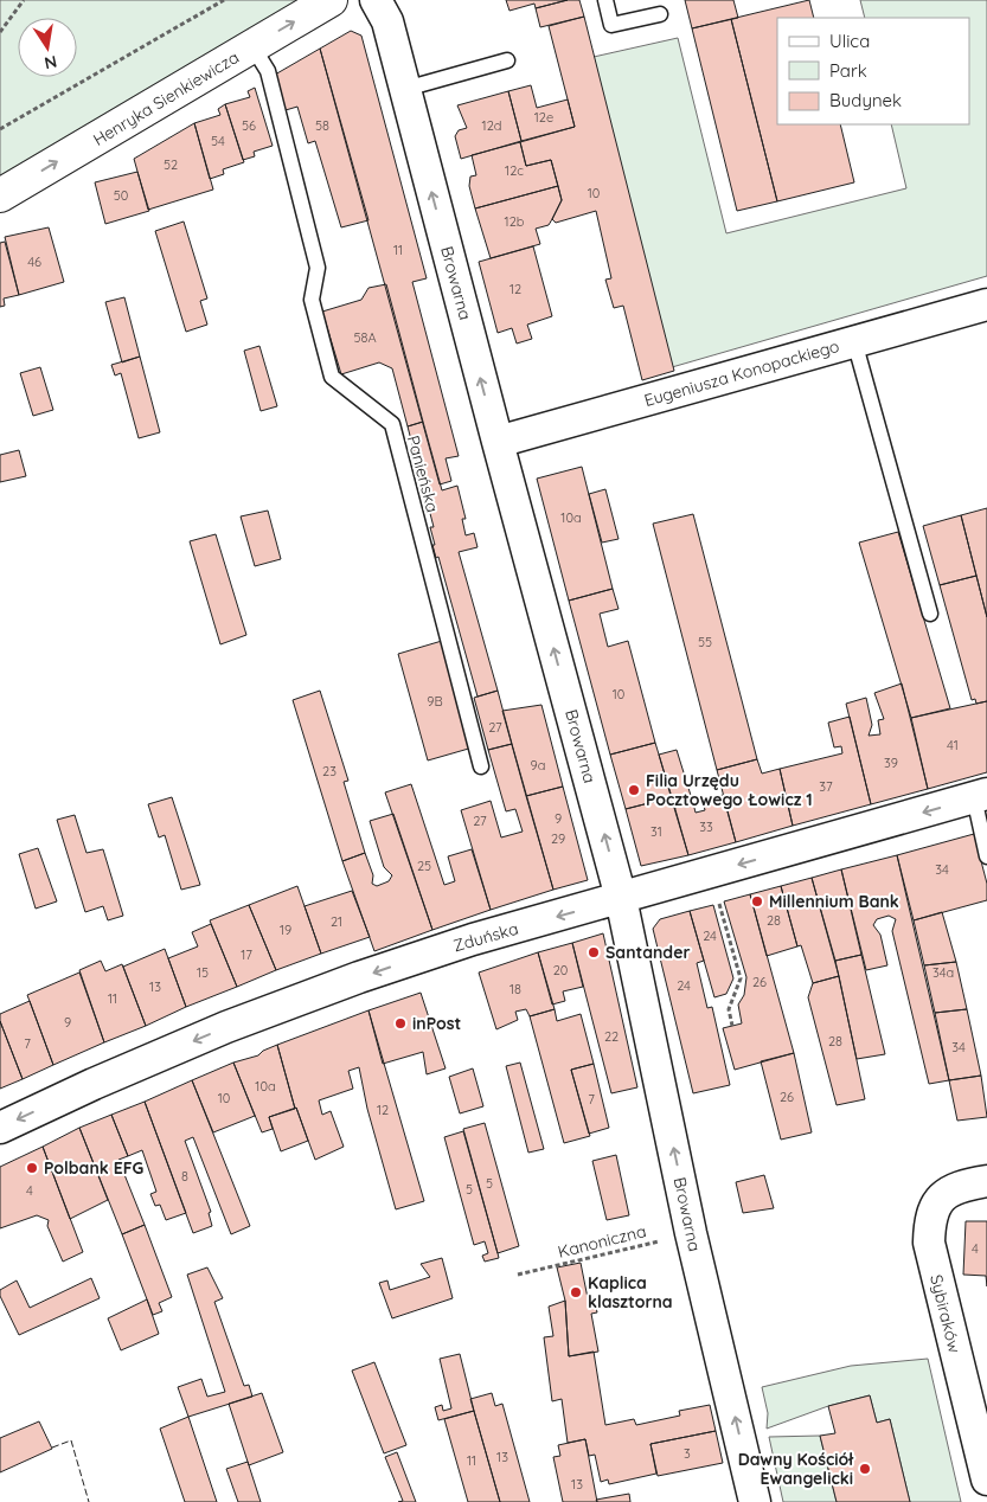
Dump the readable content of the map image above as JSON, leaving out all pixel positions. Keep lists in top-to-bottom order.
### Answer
{
  "streets": {
    "street": [
      "Henryka Sienkiewicza",
      "Browarna",
      "Eugeniusza Konopackiego",
      "Zduńska",
      "Sybiraków"
    ],
    "lane": ["Panieńska"],
    "path": ["Kanoniczna"]
  },
  "crossings": [
    ["Henryka Sienkiewicza", "Panieńska"],
    ["Browarna", "Eugeniusza Konopackiego"],
    ["Browarna", "Zduńska"],
    ["Browarna", "Kanoniczna"]
  ],
  "one_way": ["Henryka Sienkiewicza", "Browarna", "Zduńska"],
  "places": [
    "Filia Urzędu Pocztowego Łowicz 1",
    "Millennium Bank",
    "Santander",
    "inPost",
    "Polbank EFG",
    "Kaplica klasztorna",
    "Dawny Kościół Ewangelicki"
  ],
  "house_numbers": [
    "12e",
    "56",
    "58",
    "12d",
    "54",
    "52",
    "12c",
    "10",
    "50",
    "12b",
    "11",
    "46",
    "12",
    "58A",
    "10a",
    "55",
    "10",
    "9B",
    "27",
    "41",
    "39",
    "9a",
    "23",
    "37",
    "9",
    "27",
    "33",
    "31",
    "29",
    "25",
    "34",
    "28",
    "21",
    "19",
    "24",
    "17",
    "20",
    "15",
    "34a",
    "26",
    "24",
    "13",
    "18",
    "11",
    "9",
    "22",
    "28",
    "7",
    "34",
    "10a",
    "26",
    "10",
    "7",
    "12",
    "8",
    "5",
    "5",
    "4",
    "4",
    "3",
    "13",
    "11",
    "13"
  ],
  "legend": ["Ulica", "Park", "Budynek"],
  "north": "bottom"
}
